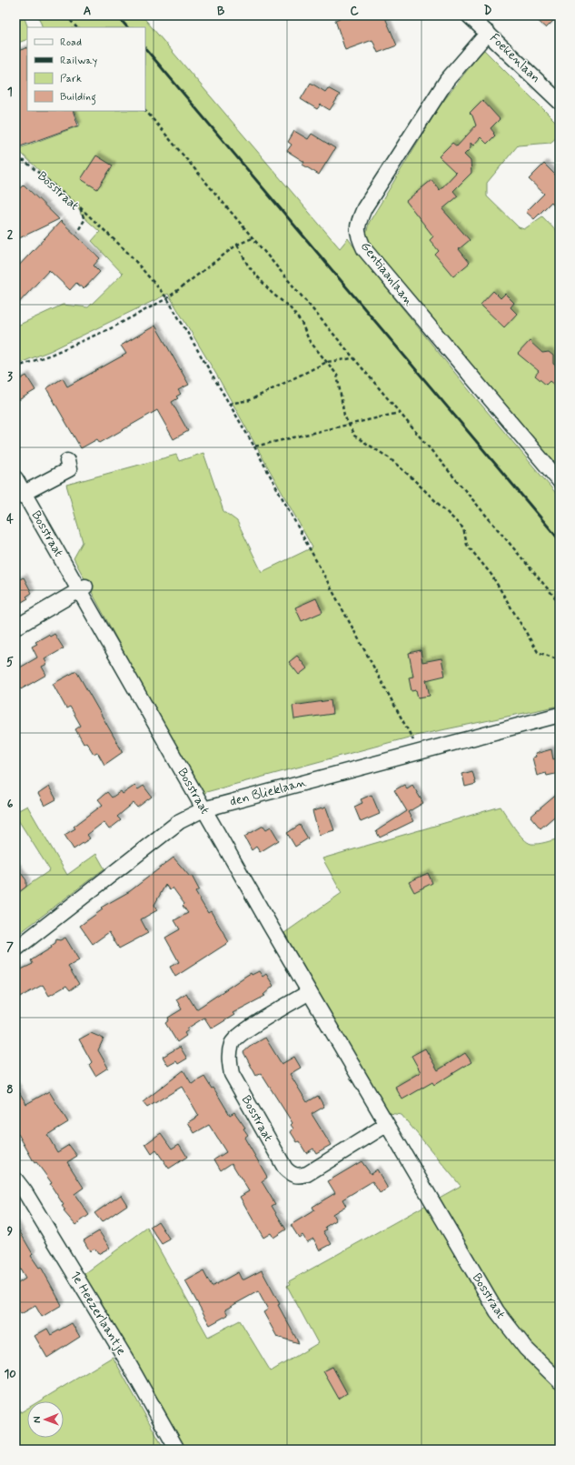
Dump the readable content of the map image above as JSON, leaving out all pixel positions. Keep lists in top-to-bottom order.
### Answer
{
  "streets": {
    "street": [
      "Foekenlaan",
      "Bosstraat",
      "Gentiaanlaan",
      "den Blieklaan",
      "1e Heezerlaantje"
    ]
  },
  "crossings": [
    ["Foekenlaan", "Gentiaanlaan"],
    ["Bosstraat", "den Blieklaan"]
  ],
  "legend": [
    "Road",
    "Railway",
    "Park",
    "Building"
  ],
  "north": "left",
  "grid": {
    "columns": [
      "A",
      "B",
      "C",
      "D"
    ],
    "rows": [
      "1",
      "2",
      "3",
      "4",
      "5",
      "6",
      "7",
      "8",
      "9",
      "10"
    ]
  }
}
